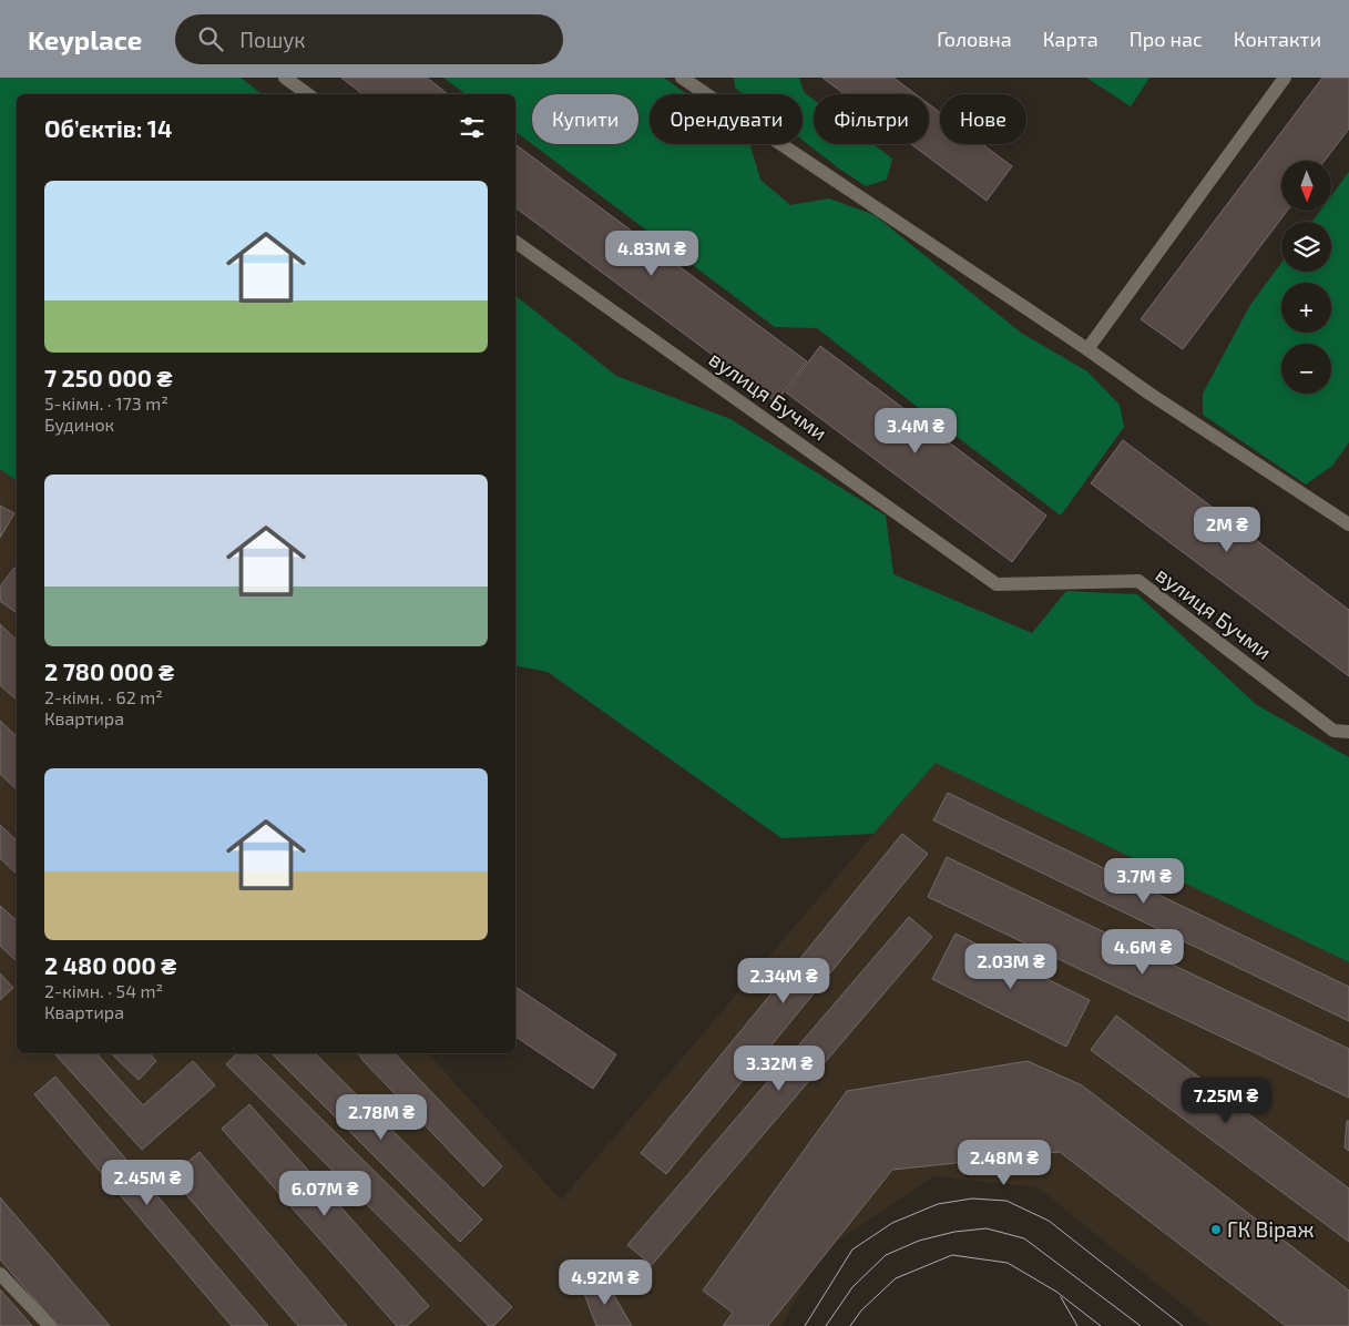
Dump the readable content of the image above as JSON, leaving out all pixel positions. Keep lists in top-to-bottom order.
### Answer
{
  "streets": {
    "street": ["вулиця Бучми"]
  },
  "places": ["ГК Віраж"],
  "north": "bottom",
  "page": {
    "header": "Keyplace",
    "search": "Пошук",
    "nav": [
      "Головна",
      "Карта",
      "Про нас",
      "Контакти"
    ],
    "chip": [
      "Купити",
      "Орендувати",
      "Фільтри",
      "Нове"
    ],
    "heading": "Об’єктів: 14",
    "map_buttons": ["+", "−"],
    "list": [
      {
        "name": "7 250 000 ₴",
        "note": "5-кімн. · 173 m² · Будинок"
      },
      {
        "name": "2 780 000 ₴",
        "note": "2-кімн. · 62 m² · Квартира"
      },
      {
        "name": "2 480 000 ₴",
        "note": "2-кімн. · 54 m² · Квартира"
      }
    ],
    "price": [
      "4.83M ₴",
      "3.4M ₴",
      "2M ₴",
      "3.7M ₴",
      "4.6M ₴",
      "2.03M ₴",
      "2.34M ₴",
      "3.32M ₴",
      "7.25M ₴",
      "2.78M ₴",
      "2.48M ₴",
      "2.45M ₴",
      "6.07M ₴",
      "4.92M ₴"
    ]
  }
}
